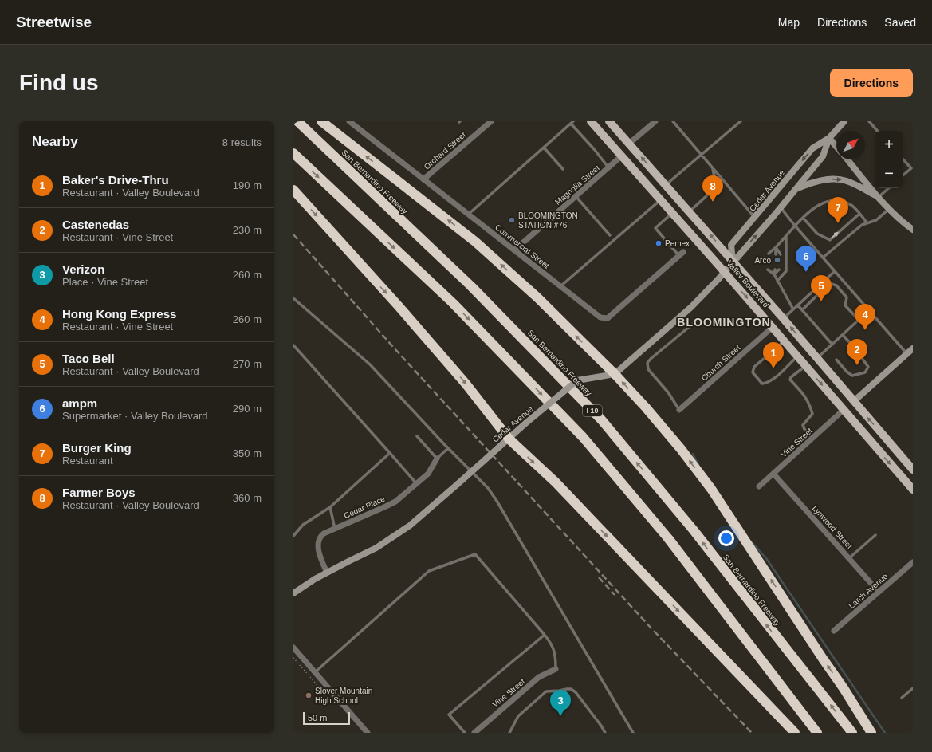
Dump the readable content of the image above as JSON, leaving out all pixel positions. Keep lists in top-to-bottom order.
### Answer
{
  "streets": {
    "highway": ["San Bernardino Freeway", "I 10"],
    "main road": ["Cedar Avenue", "Valley Boulevard"],
    "street": [
      "Orchard Street",
      "Magnolia Street",
      "Commercial Street",
      "Church Street",
      "Vine Street",
      "Cedar Place",
      "Lynwood Street",
      "Larch Avenue"
    ]
  },
  "crossings": [
    ["Orchard Street", "Commercial Street"],
    ["Magnolia Street", "Commercial Street"],
    ["Magnolia Street", "Valley Boulevard"],
    ["Cedar Avenue", "Valley Boulevard"],
    ["Cedar Avenue", "Cedar Place"],
    ["Valley Boulevard", "Church Street"],
    ["Valley Boulevard", "Vine Street"],
    ["Vine Street", "Lynwood Street"],
    ["Lynwood Street", "Larch Avenue"]
  ],
  "districts": ["BLOOMINGTON"],
  "places": [
    "BLOOMINGTON STATION #76",
    "Pemex",
    "Arco",
    "Slover Mountain High School"
  ],
  "scale_bar": "50 m",
  "north": "top right",
  "page": {
    "header": "Streetwise",
    "nav": ["Map", "Directions", "Saved"],
    "buttons": "Directions",
    "title": "Find us",
    "heading": ["Nearby", "8 results"],
    "map_buttons": ["+", "−"],
    "list": [
      {
        "mark": "1",
        "name": "Baker's Drive-Thru",
        "note": "Restaurant · Valley Boulevard",
        "value": "190 m"
      },
      {
        "mark": "2",
        "name": "Castenedas",
        "note": "Restaurant · Vine Street",
        "value": "230 m"
      },
      {
        "mark": "3",
        "name": "Verizon",
        "note": "Place · Vine Street",
        "value": "260 m"
      },
      {
        "mark": "4",
        "name": "Hong Kong Express",
        "note": "Restaurant · Vine Street",
        "value": "260 m"
      },
      {
        "mark": "5",
        "name": "Taco Bell",
        "note": "Restaurant · Valley Boulevard",
        "value": "270 m"
      },
      {
        "mark": "6",
        "name": "ampm",
        "note": "Supermarket · Valley Boulevard",
        "value": "290 m"
      },
      {
        "mark": "7",
        "name": "Burger King",
        "note": "Restaurant",
        "value": "350 m"
      },
      {
        "mark": "8",
        "name": "Farmer Boys",
        "note": "Restaurant · Valley Boulevard",
        "value": "360 m"
      }
    ],
    "pins": [
      "8",
      "7",
      "6",
      "5",
      "4",
      "2",
      "1",
      "3"
    ],
    "scale": "50 m"
  }
}
